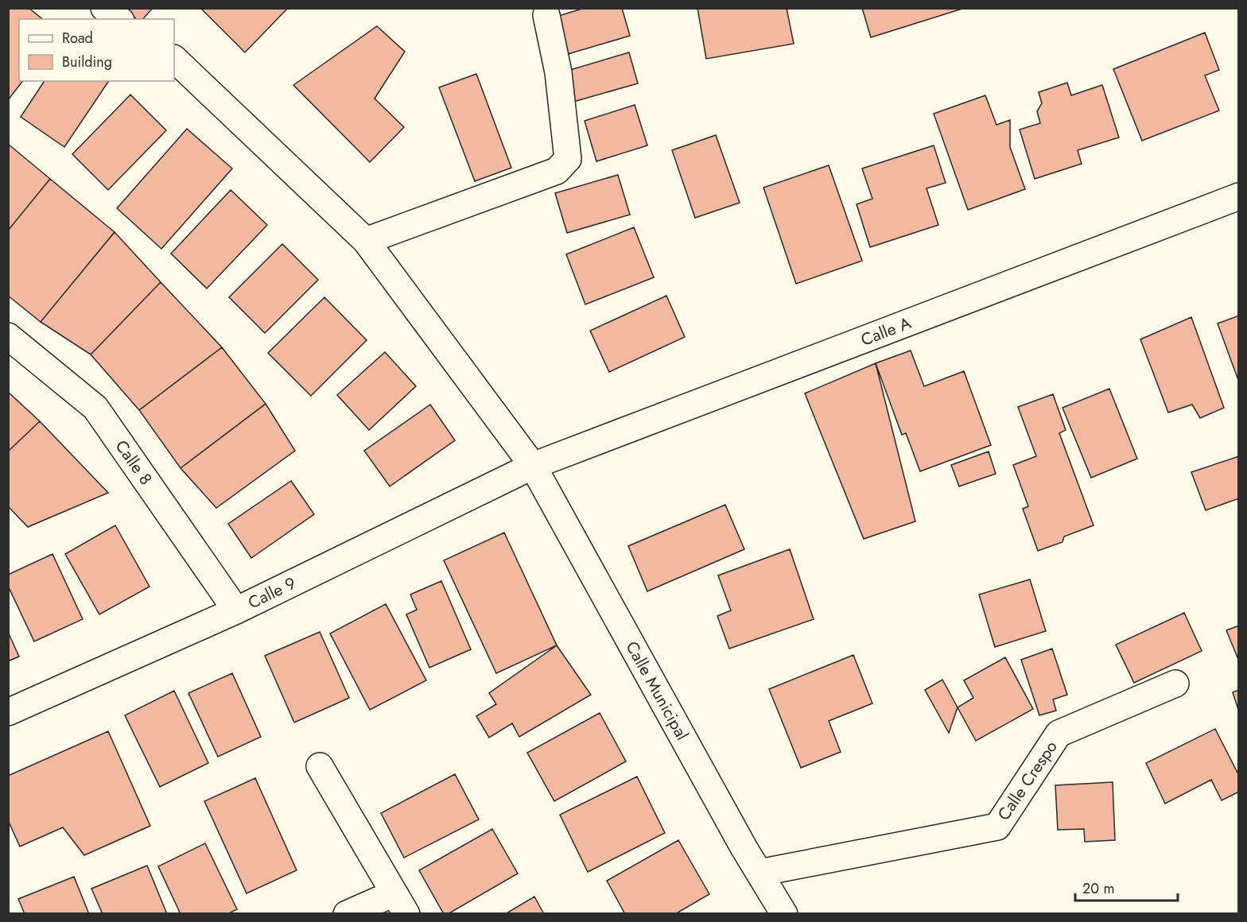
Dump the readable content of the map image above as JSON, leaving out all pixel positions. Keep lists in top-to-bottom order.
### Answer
{
  "streets": {
    "street": [
      "Calle A",
      "Calle 8",
      "Calle 9",
      "Calle Municipal",
      "Calle Crespo"
    ]
  },
  "crossings": [
    ["Calle A", "Calle 9"],
    ["Calle A", "Calle Municipal"],
    ["Calle 8", "Calle 9"],
    ["Calle 9", "Calle Municipal"],
    ["Calle Municipal", "Calle Crespo"]
  ],
  "legend": ["Road", "Building"],
  "scale_bar": "20 m"
}
